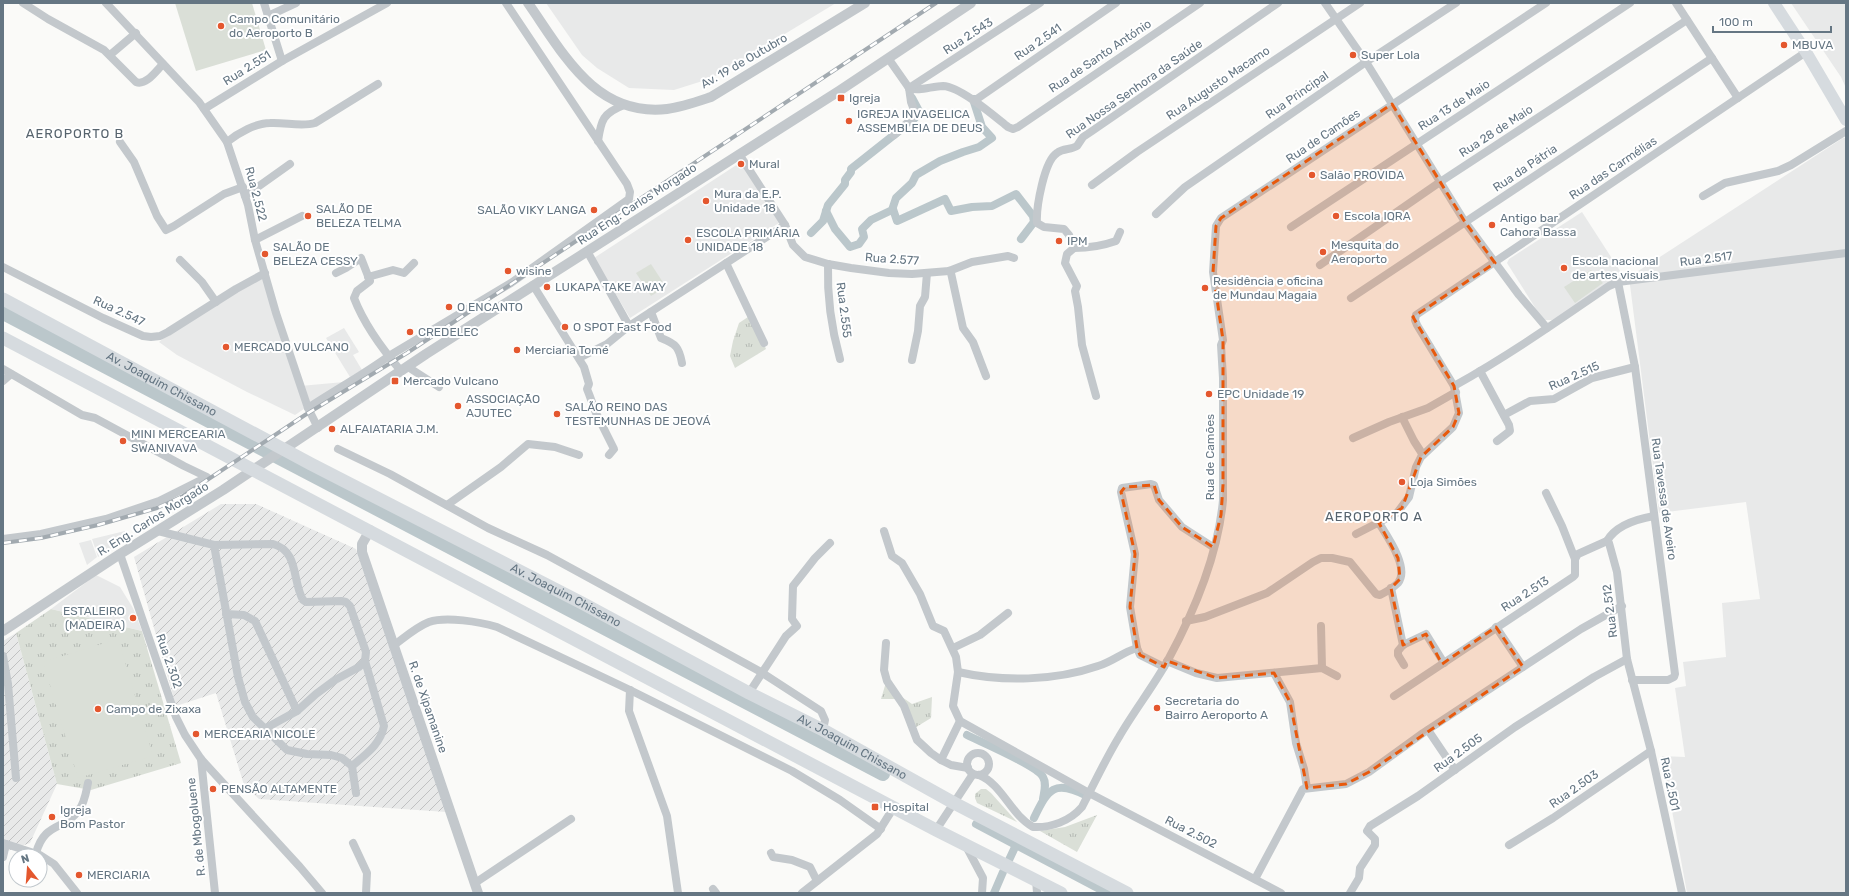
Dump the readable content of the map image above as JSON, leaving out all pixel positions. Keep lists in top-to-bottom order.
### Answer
{
  "streets": {
    "main road": ["Av. Joaquim Chissano"],
    "street": [
      "Rua 2.543",
      "Rua 2.541",
      "Rua de Santo António",
      "Av. 19 de Outubro",
      "Rua 2.551",
      "Rua Augusto Macamo",
      "Rua Nossa Senhora da Saúde",
      "Rua Principal",
      "Rua 13 de Maio",
      "Rua 28 de Maio",
      "Rua de Camões",
      "Rua da Pátria",
      "Rua das Carmélias",
      "Rua 2.522",
      "Rua Eng. Carlos Morgado",
      "Rua 2.577",
      "Rua 2.517",
      "Rua 2.555",
      "Rua 2.547",
      "Rua 2.515",
      "Rua Tavessa de Aveiro",
      "R. Eng. Carlos Morgado",
      "Rua 2.513",
      "Rua 2.512",
      "Rua 2.302",
      "R. de Xipamanine",
      "Rua 2.505",
      "Rua 2.501",
      "Rua 2.503",
      "R. de Mbogoluene",
      "Rua 2.502"
    ]
  },
  "crossings": [
    ["Rua 2.541", "Rua de Santo António"],
    ["Rua 2.551", "Rua 2.522"],
    ["Rua de Camões", "Rua 2.502"],
    ["Rua das Carmélias", "Rua 2.517"],
    ["Rua 2.522", "Rua Eng. Carlos Morgado"],
    ["Rua 2.522", "Rua 2.547"],
    ["Rua 2.522", "R. Eng. Carlos Morgado"],
    ["Rua Eng. Carlos Morgado", "Rua 2.577"],
    ["Rua Eng. Carlos Morgado", "R. Eng. Carlos Morgado"],
    ["Rua 2.577", "Rua 2.555"],
    ["Rua 2.517", "Rua Tavessa de Aveiro"],
    ["Rua 2.515", "Rua Tavessa de Aveiro"],
    ["Rua Tavessa de Aveiro", "Rua 2.512"],
    ["Rua Tavessa de Aveiro", "Rua 2.501"],
    ["R. Eng. Carlos Morgado", "Rua 2.302"],
    ["Rua 2.512", "Rua 2.505"],
    ["Rua 2.512", "Rua 2.501"],
    ["Rua 2.302", "R. de Mbogoluene"],
    ["Rua 2.501", "Rua 2.503"]
  ],
  "districts": ["AEROPORTO B", "AEROPORTO A"],
  "places": {
    "other": [
      "Campo Comunitário do Aeroporto B",
      "MBUVA",
      "Super Lola",
      "IGREJA INVAGELICA ASSEMBLEIA DE DEUS",
      "Mural",
      "Salão PROVIDA",
      "Mura da E.P. Unidade 18",
      "SALÃO VIKY LANGA",
      "SALÃO DE BELEZA TELMA",
      "Escola IQRA",
      "Antigo bar Cahora Bassa",
      "ESCOLA PRIMÁRIA UNIDADE 18",
      "IPM",
      "Mesquita do Aeroporto",
      "SALÃO DE BELEZA CESSY",
      "Escola nacional de artes visuais",
      "wisine",
      "LUKAPA TAKE AWAY",
      "Residência e oficina de Mundau Magaia",
      "O ENCANTO",
      "O SPOT Fast Food",
      "CREDELEC",
      "MERCADO VULCANO",
      "Merciaria Tomé",
      "EPC Unidade 19",
      "ASSOCIAÇĀO AJUTEC",
      "SALÃO REINO DAS TESTEMUNHAS DE JEOVÁ",
      "ALFAIATARIA J.M.",
      "MINI MERCEARIA SWANIVAVA",
      "Loja Simões",
      "ESTALEIRO (MADEIRA)",
      "Secretaria do Bairro Aeroporto A",
      "Campo de Zixaxa",
      "MERCEARIA NICOLE",
      "PENSÃO ALTAMENTE",
      "Igreja Bom Pastor",
      "MERCIARIA"
    ],
    "transit": ["Igreja", "Mercado Vulcano", "Hospital"]
  },
  "scale_bar": "100 m",
  "north": "top"
}
